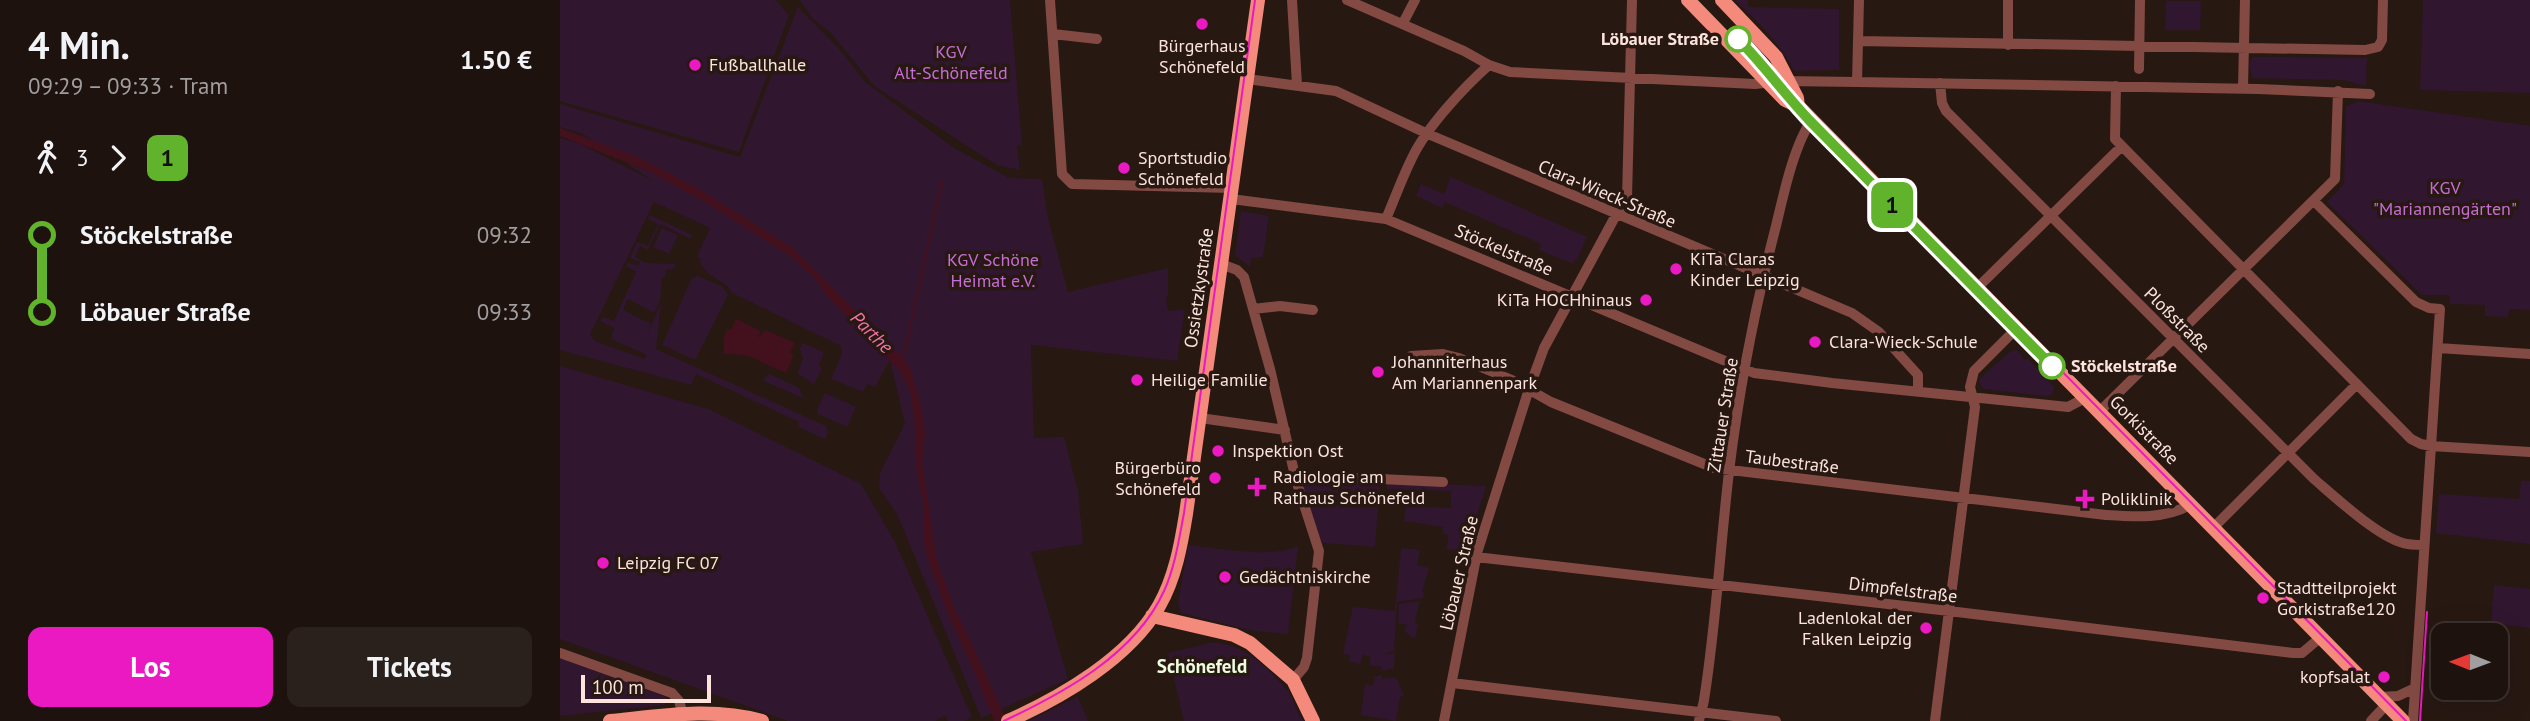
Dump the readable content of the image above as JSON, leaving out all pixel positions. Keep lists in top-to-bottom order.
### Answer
{
  "streets": {
    "main road": ["Ossietzkystraße", "Gorkistraße"],
    "street": [
      "Clara-Wieck-Straße",
      "Stöckelstraße",
      "Ploßstraße",
      "Zittauer Straße",
      "Taubestraße",
      "Löbauer Straße",
      "Dimpfelstraße"
    ]
  },
  "crossings": [
    ["Clara-Wieck-Straße", "Stöckelstraße"],
    ["Clara-Wieck-Straße", "Ossietzkystraße"],
    ["Clara-Wieck-Straße", "Zittauer Straße"],
    ["Clara-Wieck-Straße", "Löbauer Straße"],
    ["Stöckelstraße", "Ossietzkystraße"],
    ["Stöckelstraße", "Zittauer Straße"],
    ["Stöckelstraße", "Gorkistraße"],
    ["Stöckelstraße", "Löbauer Straße"],
    ["Zittauer Straße", "Gorkistraße"],
    ["Zittauer Straße", "Taubestraße"],
    ["Zittauer Straße", "Dimpfelstraße"],
    ["Gorkistraße", "Taubestraße"],
    ["Gorkistraße", "Dimpfelstraße"],
    ["Taubestraße", "Löbauer Straße"],
    ["Löbauer Straße", "Dimpfelstraße"]
  ],
  "districts": ["Schönefeld"],
  "water": ["Parthe"],
  "parks": ["KGV Alt-Schönefeld", "KGV \"Mariannengärten\"", "KGV Schöne Heimat e.V."],
  "places": {
    "other": [
      "Bürgerhaus Schönefeld",
      "Löbauer Straße",
      "Fußballhalle",
      "Sportstudio Schönefeld",
      "KiTa Claras Kinder Leipzig",
      "KiTa HOCHhinaus",
      "Clara-Wieck-Schule",
      "Stöckelstraße",
      "Johanniterhaus Am Mariannenpark",
      "Heilige Familie",
      "Inspektion Ost",
      "Bürgerbüro Schönefeld",
      "Leipzig FC 07",
      "Gedächtniskirche",
      "Stadtteilprojekt Gorkistraße120",
      "Ladenlokal der Falken Leipzig",
      "kopfsalat"
    ],
    "health": ["Radiologie am Rathaus Schönefeld", "Poliklinik"]
  },
  "lines": ["tram line 1"],
  "scale_bar": "100 m",
  "north": "left",
  "page": {
    "heading": ["4 Min.", "09:29 – 09:33 · Tram", "1.50 €"],
    "on_map": "1",
    "legs": ["3", "1"],
    "list": [
      {
        "name": "Stöckelstraße",
        "value": "09:32"
      },
      {
        "name": "Löbauer Straße",
        "value": "09:33"
      }
    ],
    "buttons": ["Los", "Tickets"],
    "scale": "100 m"
  }
}
